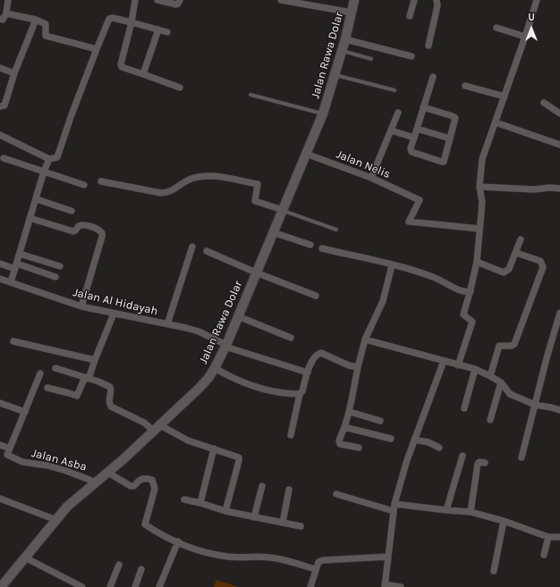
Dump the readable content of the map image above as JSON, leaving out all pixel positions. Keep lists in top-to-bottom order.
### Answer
{
  "streets": {
    "street": [
      "Jalan Rawa Dolar",
      "Jalan Nelis",
      "Jalan Al Hidayah",
      "Jalan Asba"
    ]
  },
  "crossings": [
    ["Jalan Rawa Dolar", "Jalan Nelis"],
    ["Jalan Rawa Dolar", "Jalan Al Hidayah"],
    ["Jalan Rawa Dolar", "Jalan Asba"]
  ],
  "north": "top"
}
